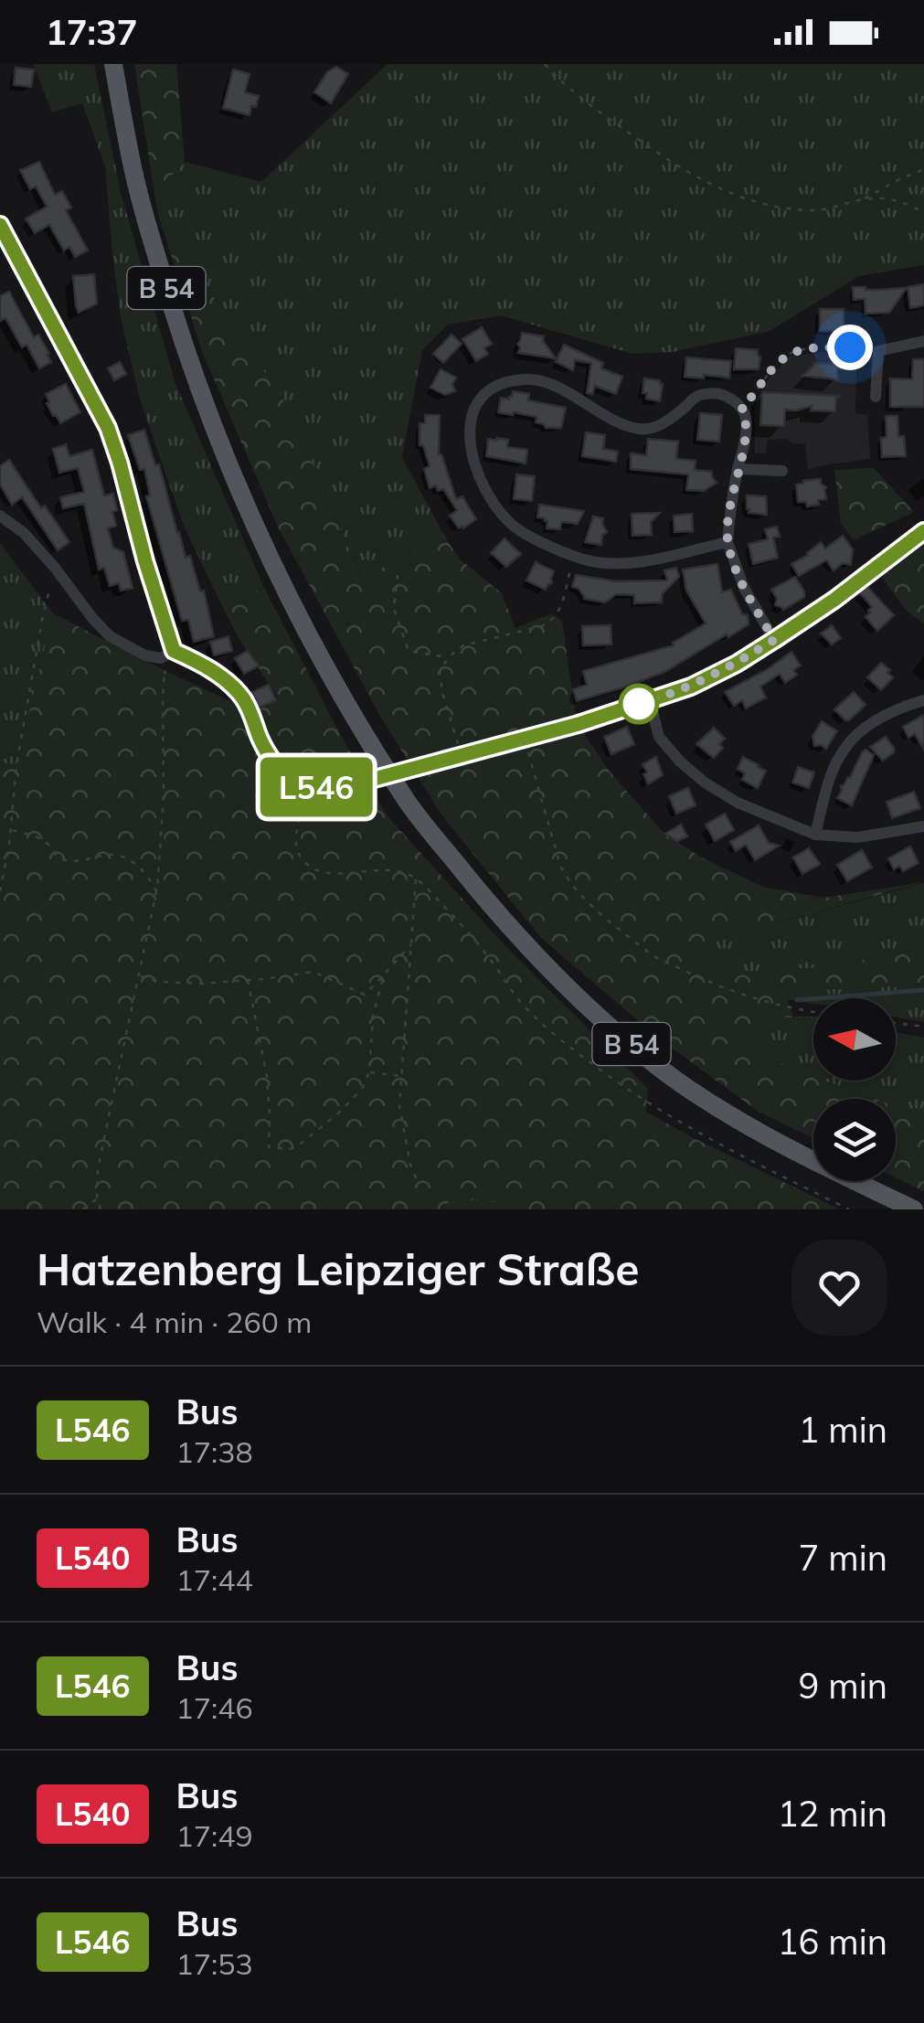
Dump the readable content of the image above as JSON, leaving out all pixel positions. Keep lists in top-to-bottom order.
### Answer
{
  "streets": {
    "main road": ["B 54"]
  },
  "lines": ["bus line L546"],
  "north": "left",
  "page": {
    "status": "17:37",
    "on_map": "L546",
    "heading": ["Hatzenberg Leipziger Straße", "Walk · 4 min · 260 m"],
    "list": [
      {
        "mark": "L546",
        "name": "Bus",
        "note": "17:38",
        "value": "1 min"
      },
      {
        "mark": "L540",
        "name": "Bus",
        "note": "17:44",
        "value": "7 min"
      },
      {
        "mark": "L546",
        "name": "Bus",
        "note": "17:46",
        "value": "9 min"
      },
      {
        "mark": "L540",
        "name": "Bus",
        "note": "17:49",
        "value": "12 min"
      },
      {
        "mark": "L546",
        "name": "Bus",
        "note": "17:53",
        "value": "16 min"
      }
    ]
  }
}
